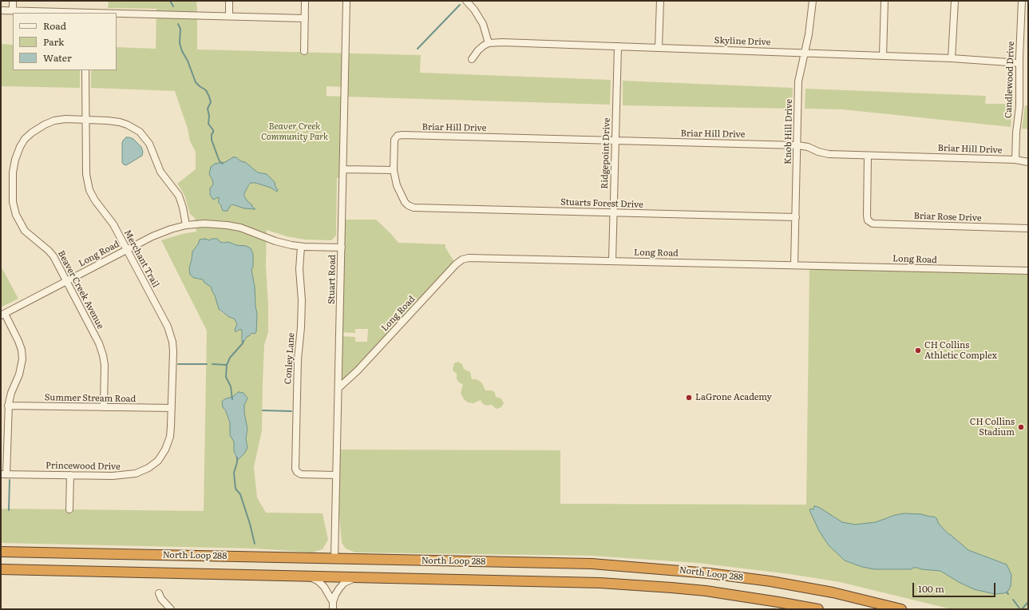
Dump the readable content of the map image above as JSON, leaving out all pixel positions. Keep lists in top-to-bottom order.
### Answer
{
  "streets": {
    "highway": ["North Loop 288"],
    "street": [
      "Skyline Drive",
      "Candlewood Drive",
      "Briar Hill Drive",
      "Knob Hill Drive",
      "Ridgepoint Drive",
      "Stuarts Forest Drive",
      "Briar Rose Drive",
      "Long Road",
      "Merchant Trail",
      "Stuart Road",
      "Beaver Creek Avenue",
      "Conley Lane",
      "Summer Stream Road",
      "Princewood Drive"
    ]
  },
  "crossings": [
    ["Skyline Drive", "Candlewood Drive"],
    ["Skyline Drive", "Knob Hill Drive"],
    ["Skyline Drive", "Ridgepoint Drive"],
    ["Candlewood Drive", "Briar Hill Drive"],
    ["Briar Hill Drive", "Knob Hill Drive"],
    ["Briar Hill Drive", "Ridgepoint Drive"],
    ["Briar Hill Drive", "Stuarts Forest Drive"],
    ["Briar Hill Drive", "Briar Rose Drive"],
    ["Knob Hill Drive", "Stuarts Forest Drive"],
    ["Knob Hill Drive", "Long Road"],
    ["Ridgepoint Drive", "Stuarts Forest Drive"],
    ["Ridgepoint Drive", "Long Road"],
    ["Long Road", "Merchant Trail"],
    ["Long Road", "Stuart Road"],
    ["Long Road", "Beaver Creek Avenue"],
    ["Long Road", "Conley Lane"],
    ["Merchant Trail", "Beaver Creek Avenue"],
    ["Merchant Trail", "Summer Stream Road"],
    ["Merchant Trail", "Princewood Drive"],
    ["Stuart Road", "Conley Lane"],
    ["Stuart Road", "North Loop 288"],
    ["Beaver Creek Avenue", "Summer Stream Road"]
  ],
  "parks": ["Beaver Creek Community Park"],
  "places": ["CH Collins Athletic Complex", "LaGrone Academy", "CH Collins Stadium"],
  "legend": ["Road", "Park", "Water"],
  "scale_bar": "100 m"
}
